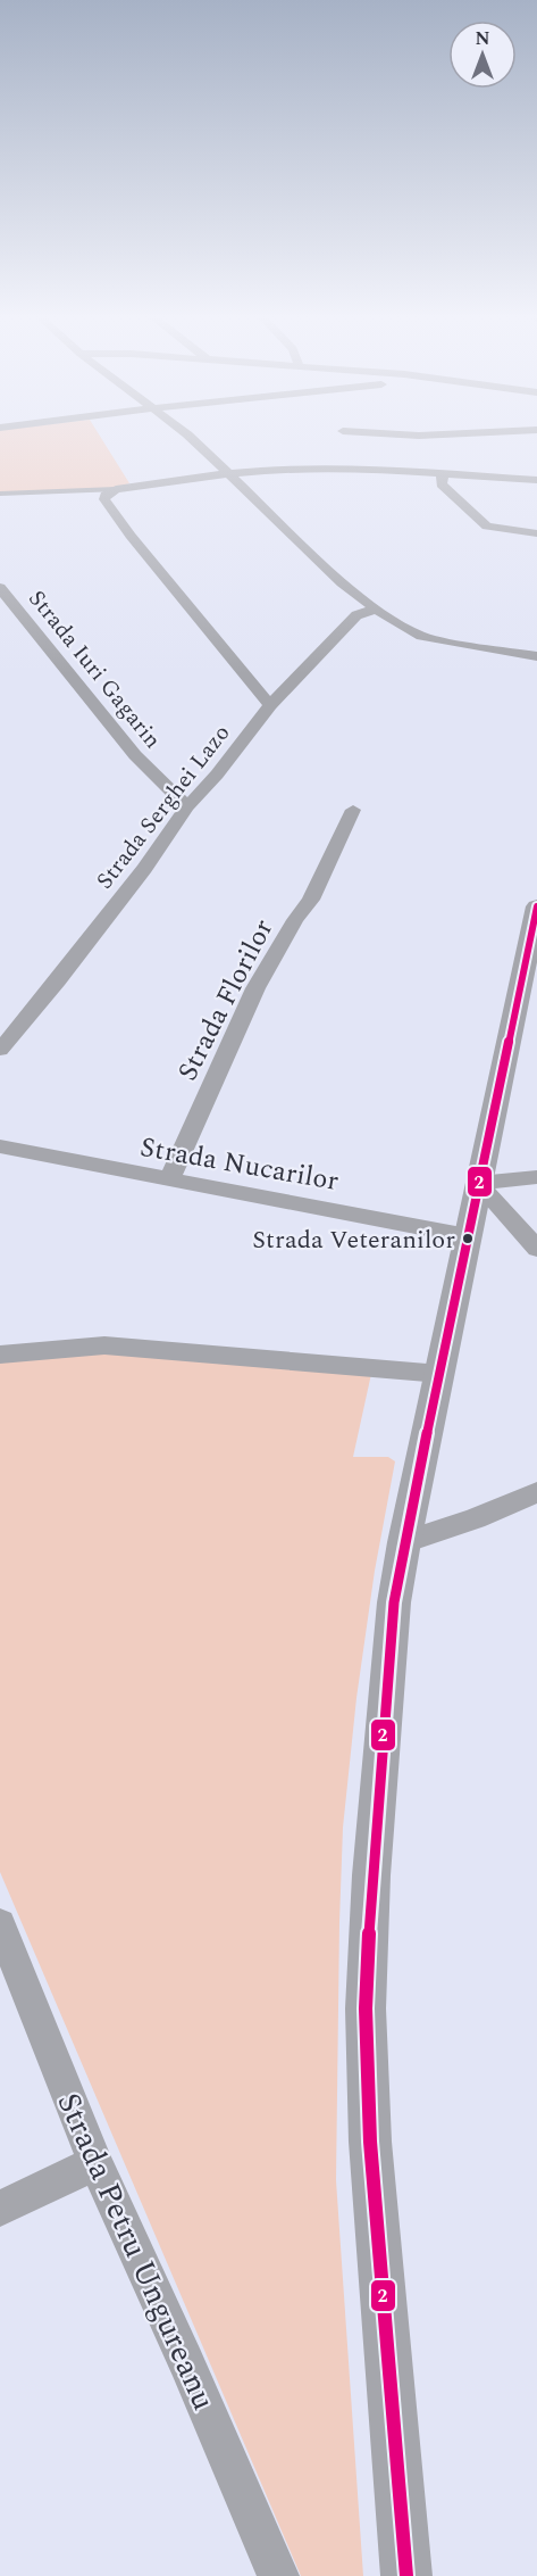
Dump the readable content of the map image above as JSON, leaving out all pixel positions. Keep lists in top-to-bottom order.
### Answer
{
  "streets": {
    "street": [
      "Strada Iuri Gagarin",
      "Strada Serghei Lazo",
      "Strada Florilor",
      "Strada Nucarilor",
      "Strada Petru Ungureanu"
    ]
  },
  "crossings": [
    ["Strada Iuri Gagarin", "Strada Serghei Lazo"],
    ["Strada Florilor", "Strada Nucarilor"]
  ],
  "places": ["Strada Veteranilor"],
  "lines": ["transit line 2"],
  "north": "top"
}
